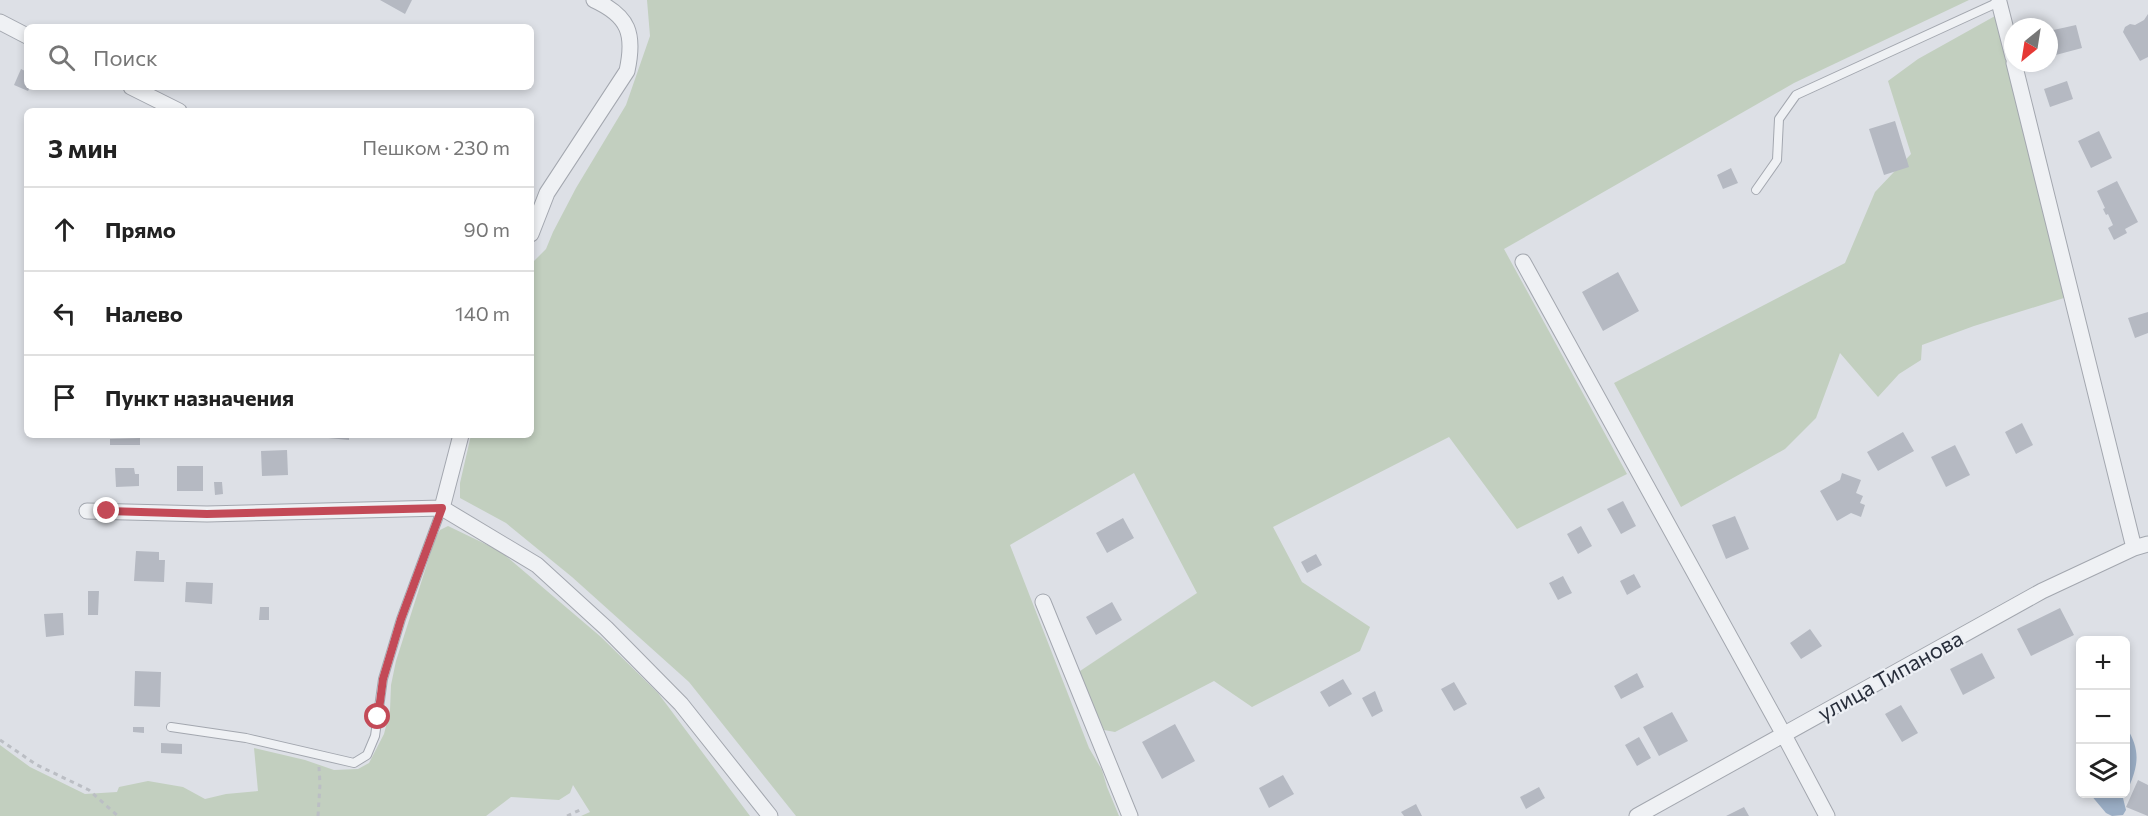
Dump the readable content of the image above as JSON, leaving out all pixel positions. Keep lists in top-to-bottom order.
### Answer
{
  "streets": {
    "street": ["улица Типанова"]
  },
  "north": "bottom left",
  "page": {
    "search": "Поиск",
    "heading": ["3 мин", "Пешком · 230 m"],
    "list": [
      ["Прямо", "90 m"],
      ["Налево", "140 m"],
      "Пункт назначения"
    ],
    "map_buttons": ["+", "−"]
  }
}
